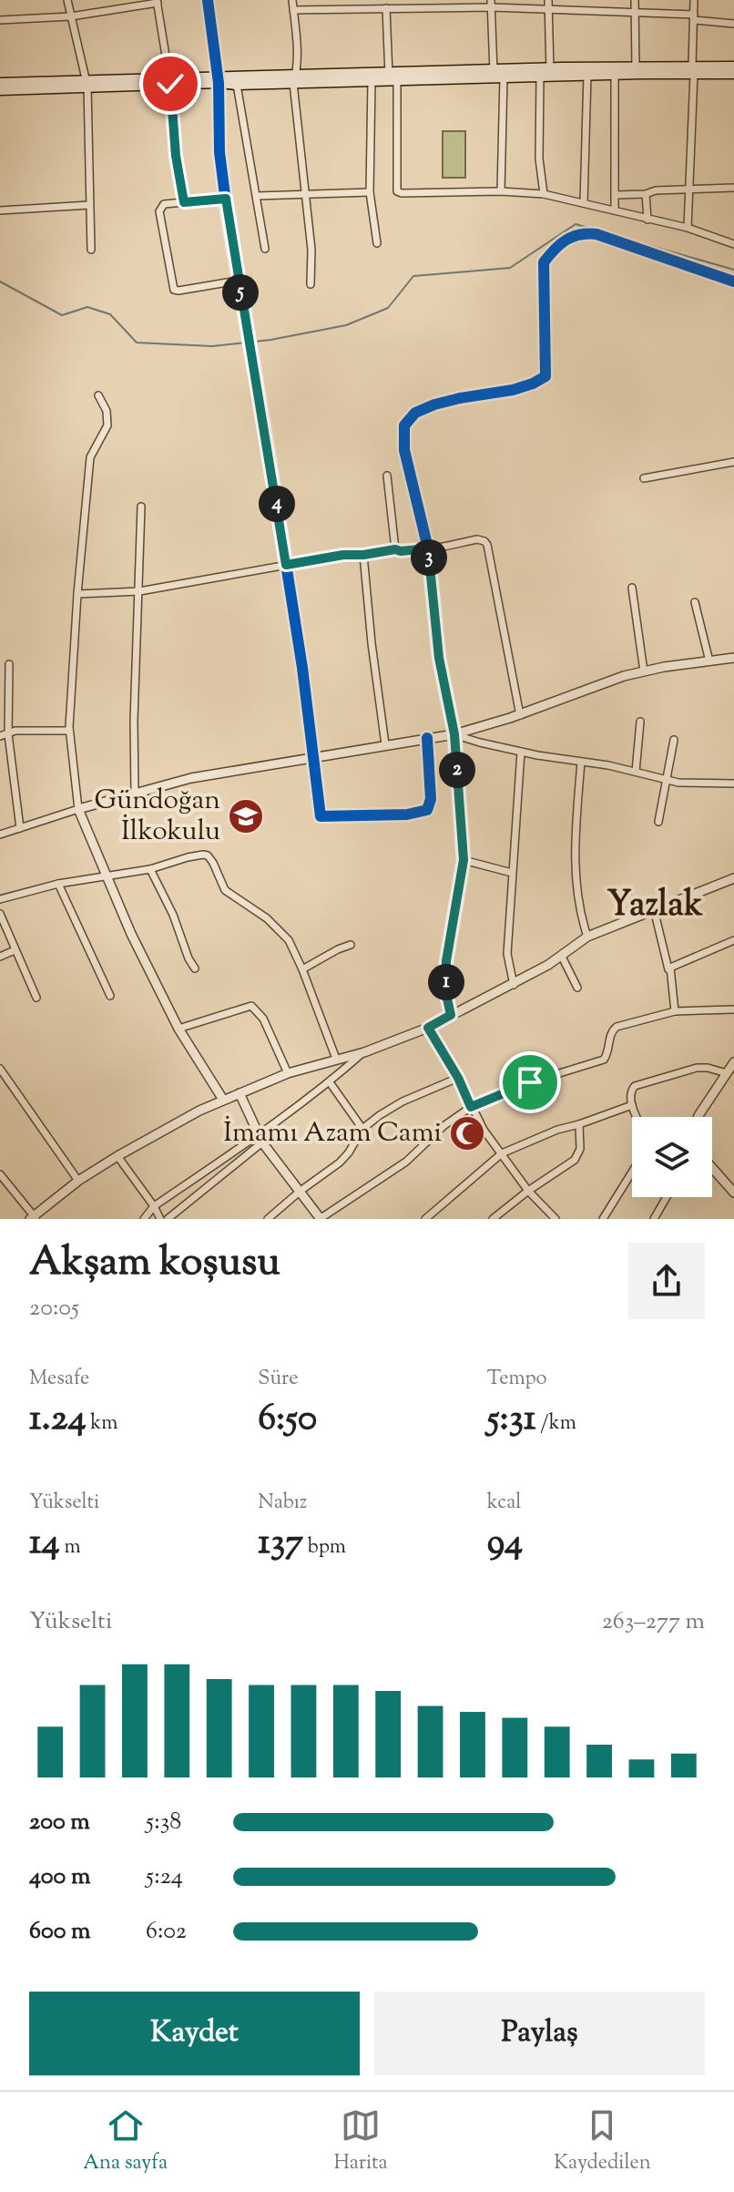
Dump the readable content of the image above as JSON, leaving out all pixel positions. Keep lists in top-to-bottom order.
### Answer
{
  "districts": ["Yazlak"],
  "places": {
    "school or university": ["Gündoğan İlkokulu"],
    "mosque": ["İmamı Azam Cami"]
  },
  "page": {
    "pins": [
      "5",
      "4",
      "3",
      "2",
      "1"
    ],
    "heading": ["Akşam koşusu", "20:05"],
    "stats": [
      ["Mesafe", "1.24 km"],
      ["Süre", "6:50"],
      ["Tempo", "5:31 /km"],
      ["Yükselti", "14 m"],
      ["Nabız", "137 bpm"],
      ["kcal", "94"]
    ],
    "chart": ["Yükselti", "263–277 m"],
    "list": [
      {
        "name": "200 m",
        "note": "5:38"
      },
      {
        "name": "400 m",
        "note": "5:24"
      },
      {
        "name": "600 m",
        "note": "6:02"
      }
    ],
    "buttons": ["Kaydet", "Paylaş"],
    "tabs": ["Ana sayfa", "Harita", "Kaydedilen"]
  }
}
